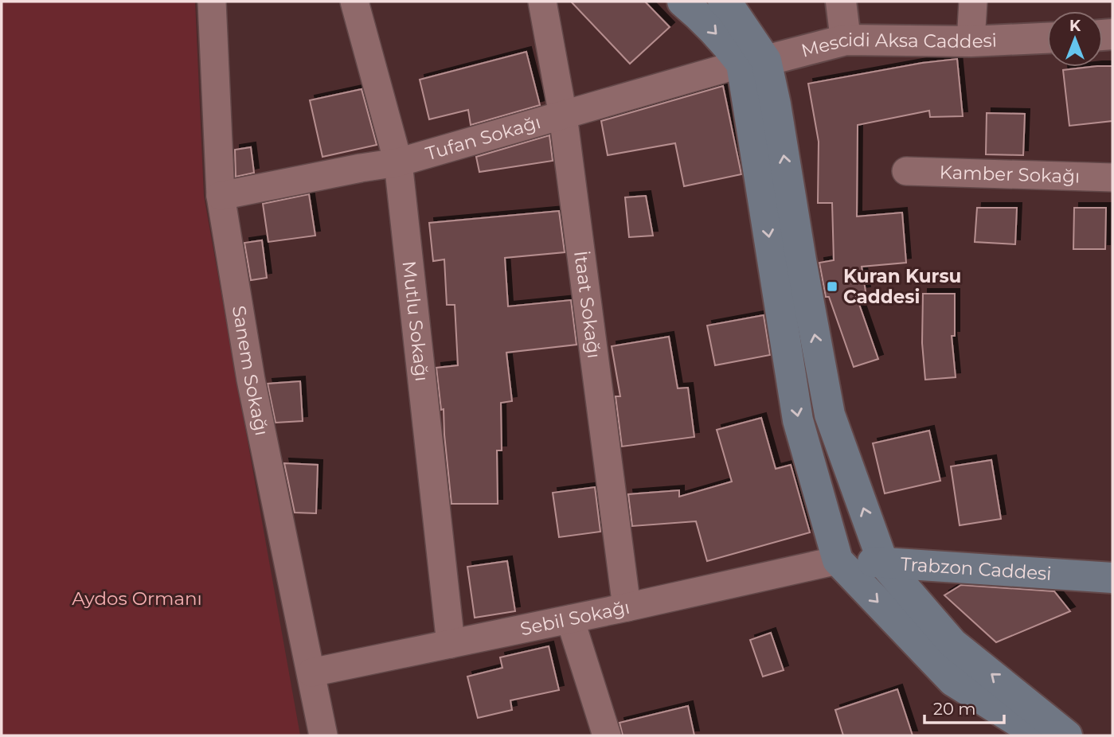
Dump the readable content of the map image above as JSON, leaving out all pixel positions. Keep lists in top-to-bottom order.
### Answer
{
  "streets": {
    "main road": ["Trabzon Caddesi"],
    "street": [
      "Mescidi Aksa Caddesi",
      "Tufan Sokağı",
      "Kamber Sokağı",
      "İtaat Sokağı",
      "Mutlu Sokağı",
      "Sanem Sokağı",
      "Sebil Sokağı"
    ]
  },
  "crossings": [
    ["Mescidi Aksa Caddesi", "Tufan Sokağı"],
    ["Tufan Sokağı", "İtaat Sokağı"],
    ["Tufan Sokağı", "Mutlu Sokağı"],
    ["Tufan Sokağı", "Sanem Sokağı"],
    ["İtaat Sokağı", "Sebil Sokağı"],
    ["Mutlu Sokağı", "Sebil Sokağı"],
    ["Sanem Sokağı", "Sebil Sokağı"],
    ["Trabzon Caddesi", "Sebil Sokağı"]
  ],
  "parks": ["Aydos Ormanı"],
  "places": {
    "transit": ["Kuran Kursu Caddesi"]
  },
  "scale_bar": "20 m",
  "north": "top"
}
